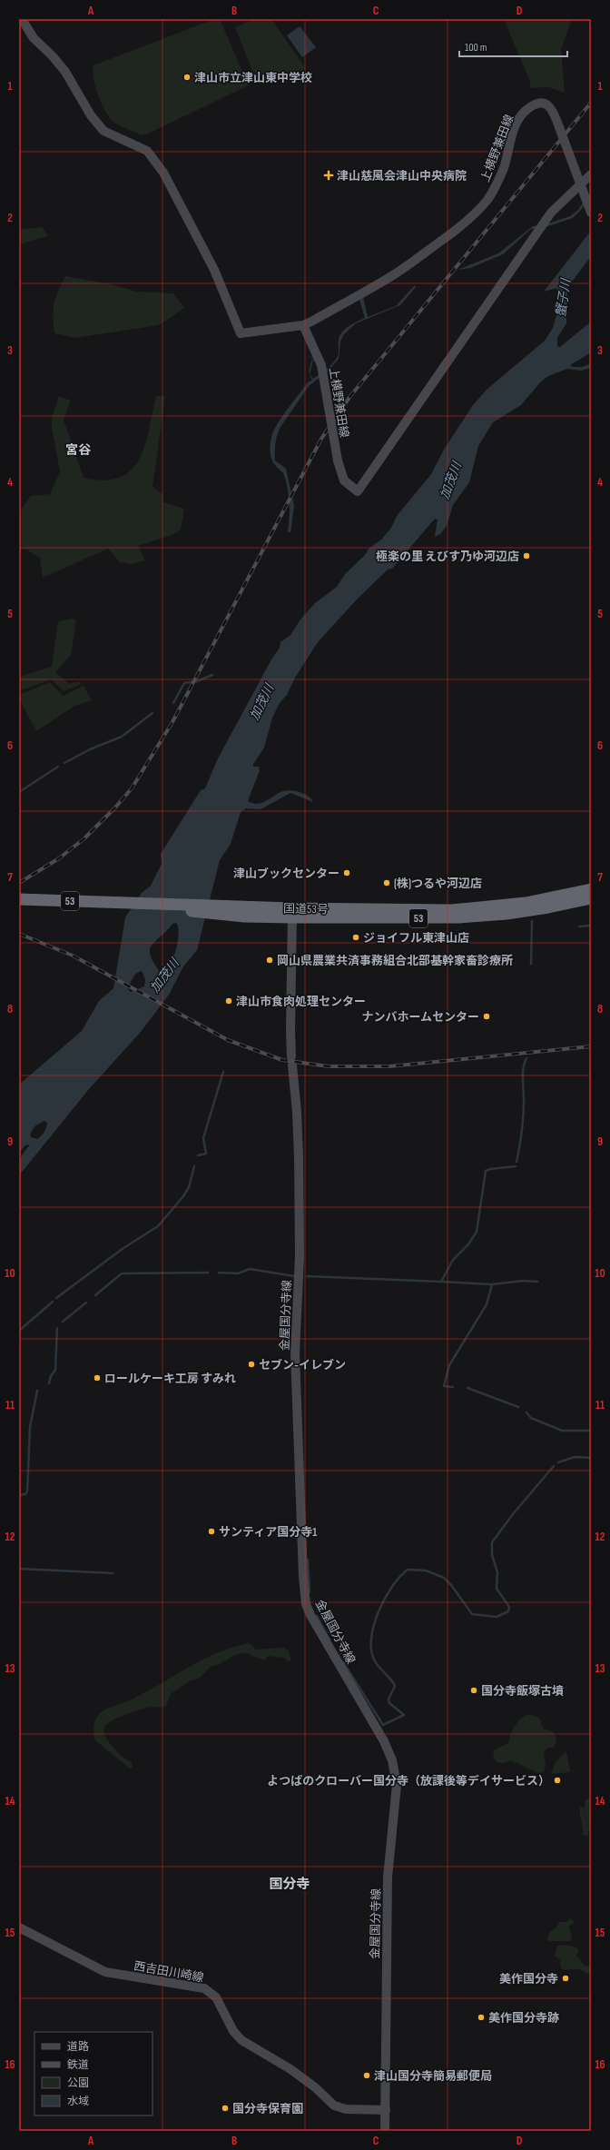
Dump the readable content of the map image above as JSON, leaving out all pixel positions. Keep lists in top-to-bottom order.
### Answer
{
  "streets": {
    "highway": ["53", "国道53号"],
    "main road": ["上横野兼田線", "金屋国分寺線", "西吉田川崎線"]
  },
  "crossings": [
    ["国道53号", "金屋国分寺線"],
    ["金屋国分寺線", "西吉田川崎線"]
  ],
  "districts": ["宮谷", "国分寺"],
  "water": ["蟹子川", "加茂川"],
  "places": {
    "other": [
      "津山市立津山東中学校",
      "極楽の里 えびす乃ゆ河辺店",
      "津山ブックセンター",
      "(株)つるや河辺店",
      "ジョイフル東津山店",
      "岡山県農業共済事務組合北部基幹家畜診療所",
      "津山市食肉処理センター",
      "ナンバホームセンター",
      "セブン-イレブン",
      "ロールケーキ工房 すみれ",
      "サンティア国分寺1",
      "国分寺飯塚古墳",
      "よつばのクローバー国分寺（放課後等デイサービス）",
      "美作国分寺",
      "美作国分寺跡",
      "津山国分寺簡易郵便局",
      "国分寺保育園"
    ],
    "health": ["津山慈風会津山中央病院"]
  },
  "legend": [
    "道路",
    "鉄道",
    "公園",
    "水域"
  ],
  "scale_bar": "100 m",
  "grid": {
    "columns": [
      "A",
      "B",
      "C",
      "D"
    ],
    "rows": [
      "1",
      "2",
      "3",
      "4",
      "5",
      "6",
      "7",
      "8",
      "9",
      "10",
      "11",
      "12",
      "13",
      "14",
      "15",
      "16"
    ]
  }
}
